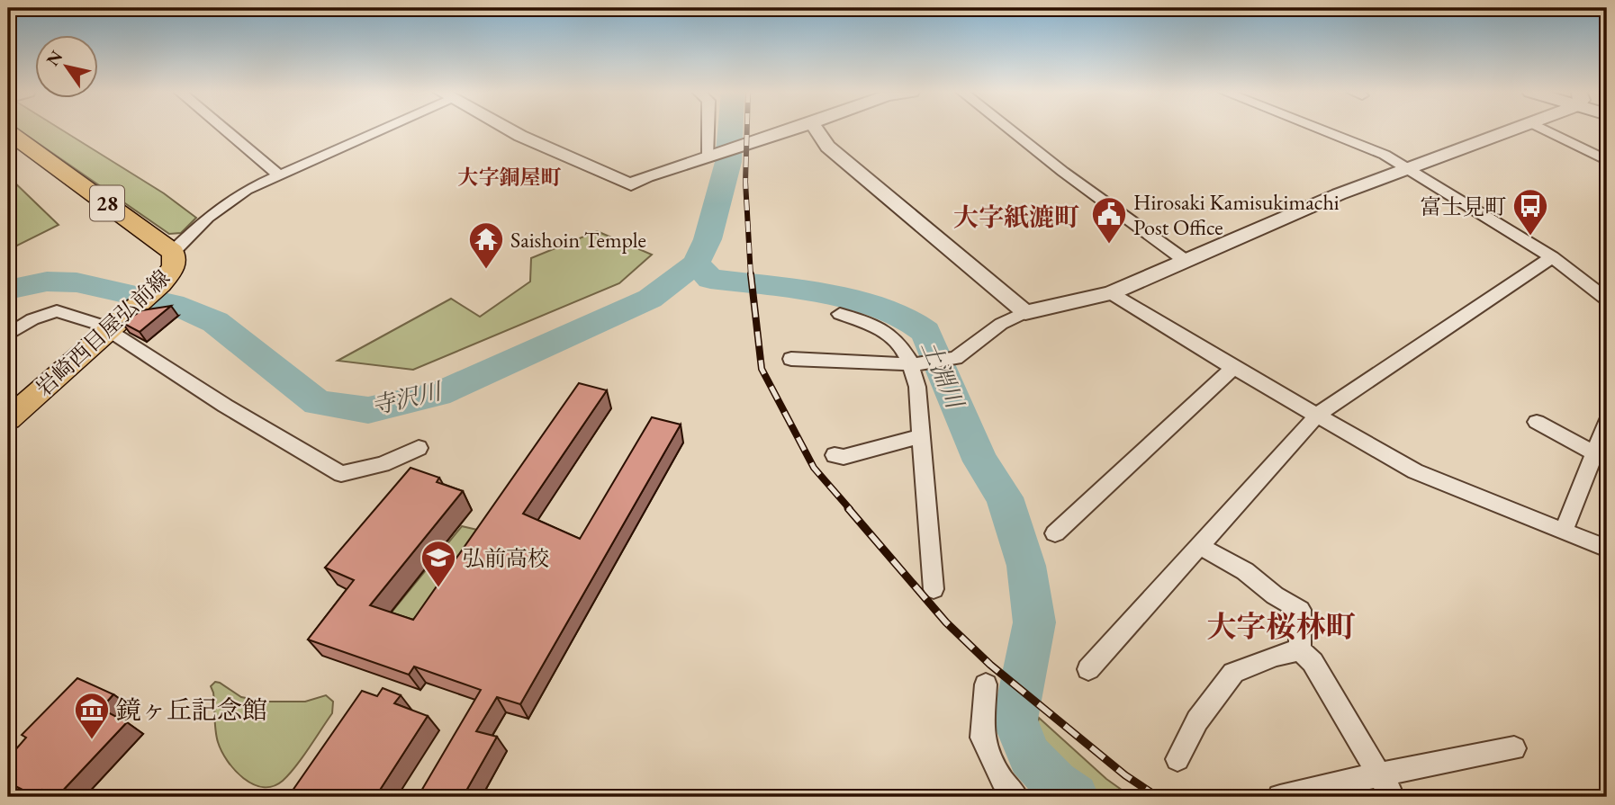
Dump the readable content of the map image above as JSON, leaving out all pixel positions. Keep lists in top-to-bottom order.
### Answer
{
  "streets": {
    "main road": ["28", "岩崎西目屋弘前線"]
  },
  "districts": ["大字銅屋町", "大字紙漉町", "大字桜林町"],
  "water": ["土淵川", "寺沢川"],
  "places": {
    "bus stop": ["富士見町"],
    "public building": ["Hirosaki Kamisukimachi Post Office"],
    "temple": ["Saishoin Temple"],
    "school or university": ["弘前高校"],
    "museum": ["鏡ヶ丘記念館"]
  },
  "north": "top left"
}
